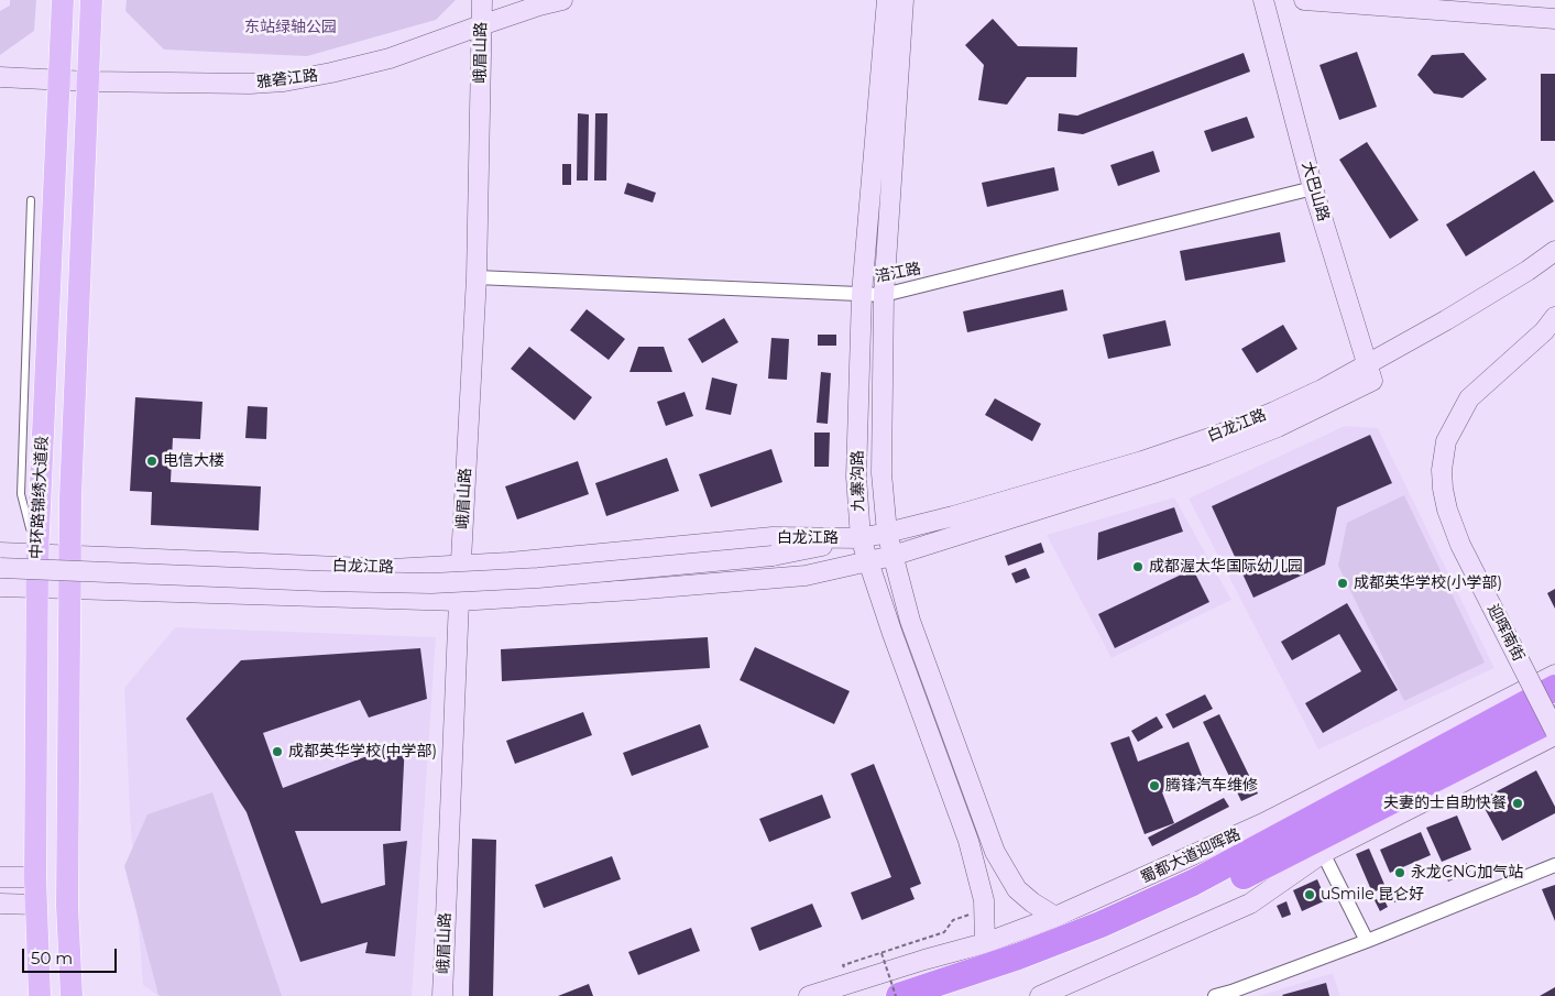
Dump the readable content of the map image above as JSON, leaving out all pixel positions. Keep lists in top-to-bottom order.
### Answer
{
  "streets": {
    "highway": ["蜀都大道迎晖路"],
    "main road": ["中环路锦绣大道段"],
    "street": [
      "峨眉山路",
      "雅砻江路",
      "大巴山路",
      "涪江路",
      "白龙江路",
      "九寨沟路",
      "迎晖南街"
    ]
  },
  "crossings": [
    ["峨眉山路", "雅砻江路"],
    ["峨眉山路", "涪江路"],
    ["峨眉山路", "白龙江路"],
    ["雅砻江路", "中环路锦绣大道段"],
    ["大巴山路", "涪江路"],
    ["大巴山路", "白龙江路"],
    ["涪江路", "九寨沟路"],
    ["白龙江路", "九寨沟路"],
    ["白龙江路", "中环路锦绣大道段"],
    ["九寨沟路", "蜀都大道迎晖路"]
  ],
  "parks": ["东站绿轴公园"],
  "places": [
    "电信大楼",
    "成都渥太华国际幼儿园",
    "成都英华学校(小学部)",
    "成都英华学校(中学部)",
    "腾锋汽车维修",
    "夫妻的士自助快餐",
    "永龙CNG加气站",
    "uSmile 昆仑好"
  ],
  "scale_bar": "50 m"
}
